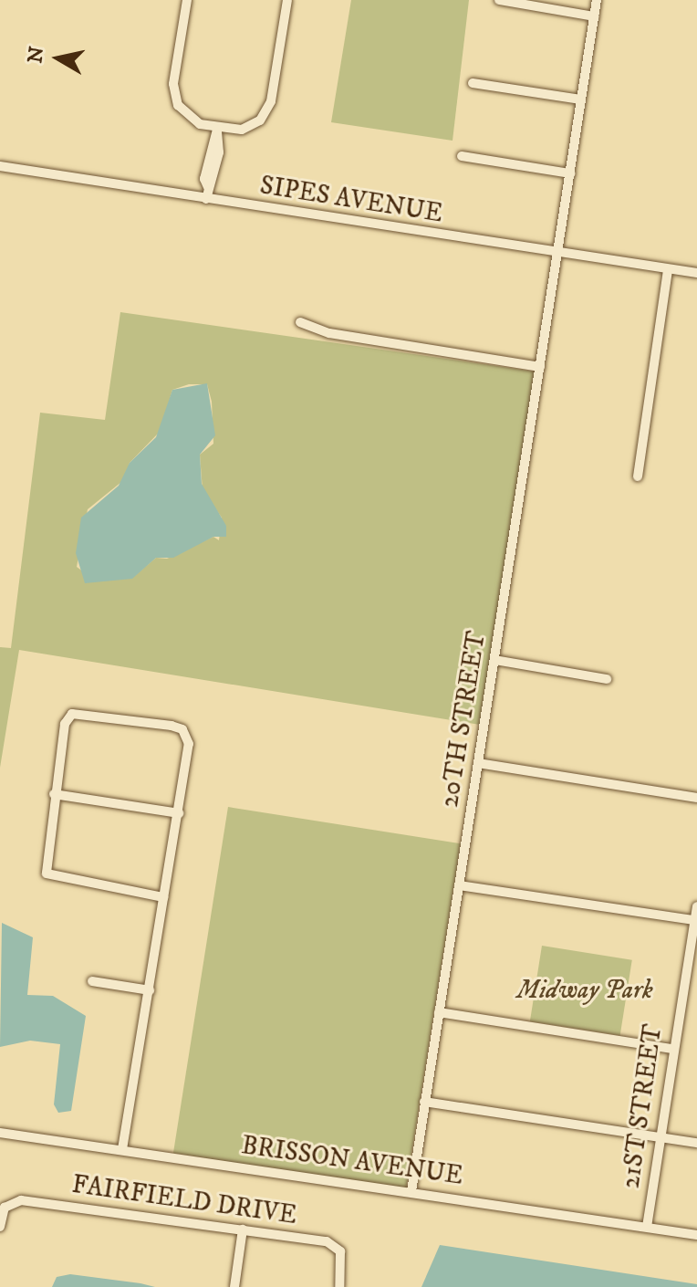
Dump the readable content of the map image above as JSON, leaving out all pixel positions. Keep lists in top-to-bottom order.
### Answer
{
  "streets": {
    "street": [
      "SIPES AVENUE",
      "20TH STREET",
      "21ST STREET",
      "BRISSON AVENUE",
      "FAIRFIELD DRIVE"
    ]
  },
  "crossings": [
    ["SIPES AVENUE", "20TH STREET"],
    ["20TH STREET", "BRISSON AVENUE"],
    ["21ST STREET", "BRISSON AVENUE"]
  ],
  "parks": ["Midway Park"],
  "north": "left"
}
